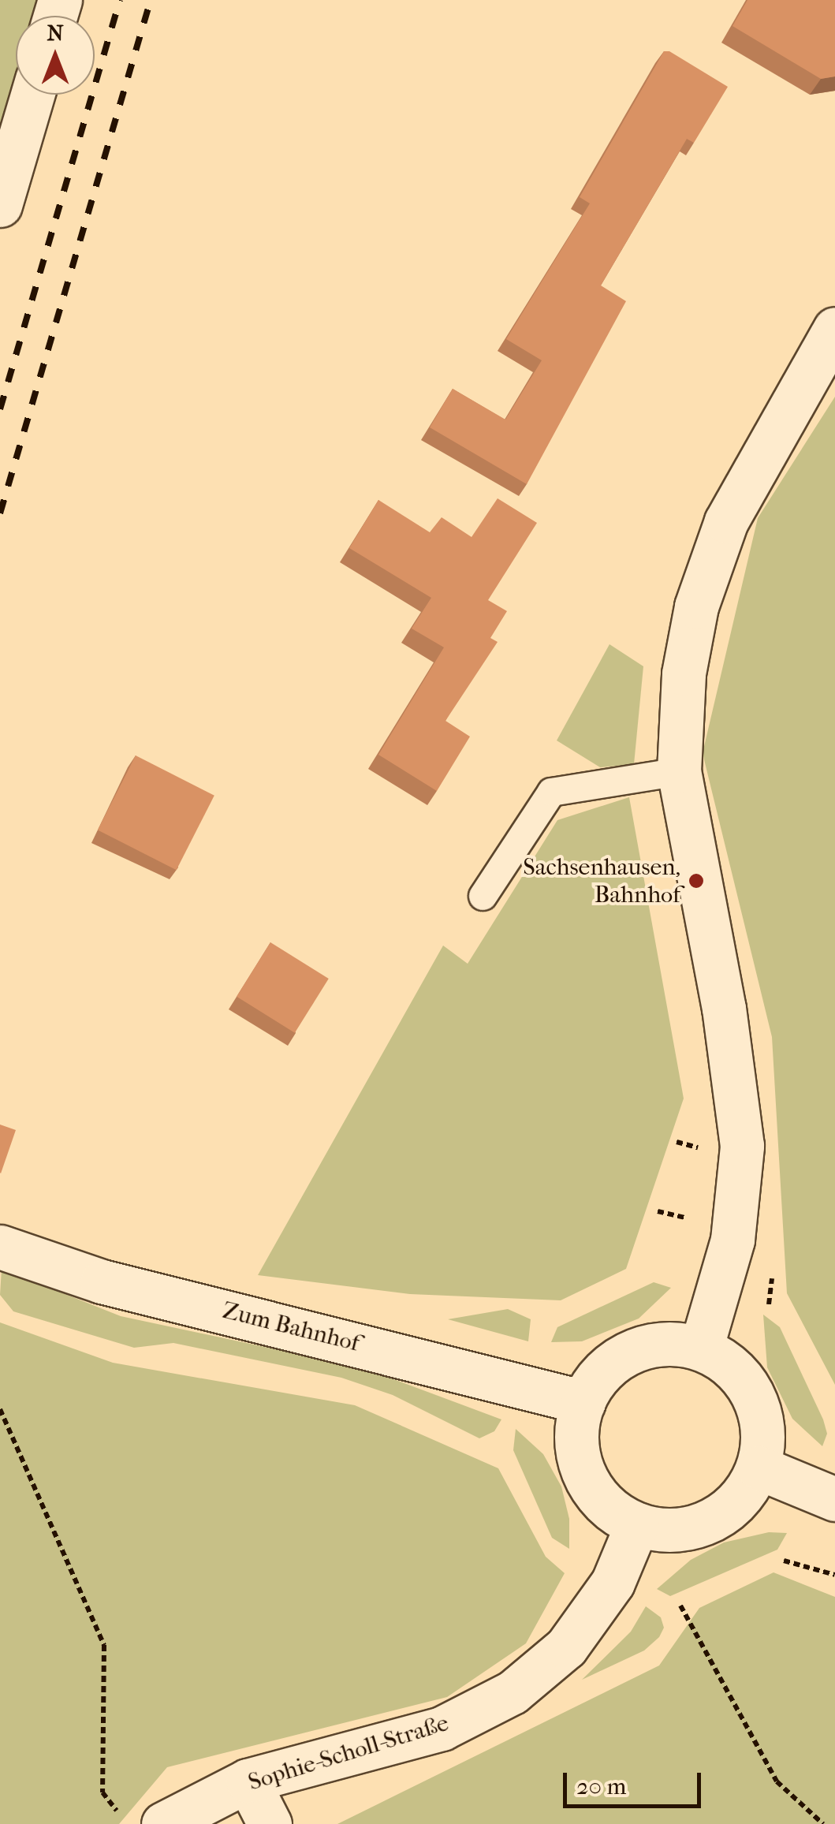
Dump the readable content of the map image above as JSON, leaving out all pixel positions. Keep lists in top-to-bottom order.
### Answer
{
  "streets": {
    "street": ["Zum Bahnhof", "Sophie-Scholl-Straße"]
  },
  "crossings": [
    ["Zum Bahnhof", "Sophie-Scholl-Straße"]
  ],
  "places": ["Sachsenhausen, Bahnhof"],
  "scale_bar": "20 m",
  "north": "top"
}
